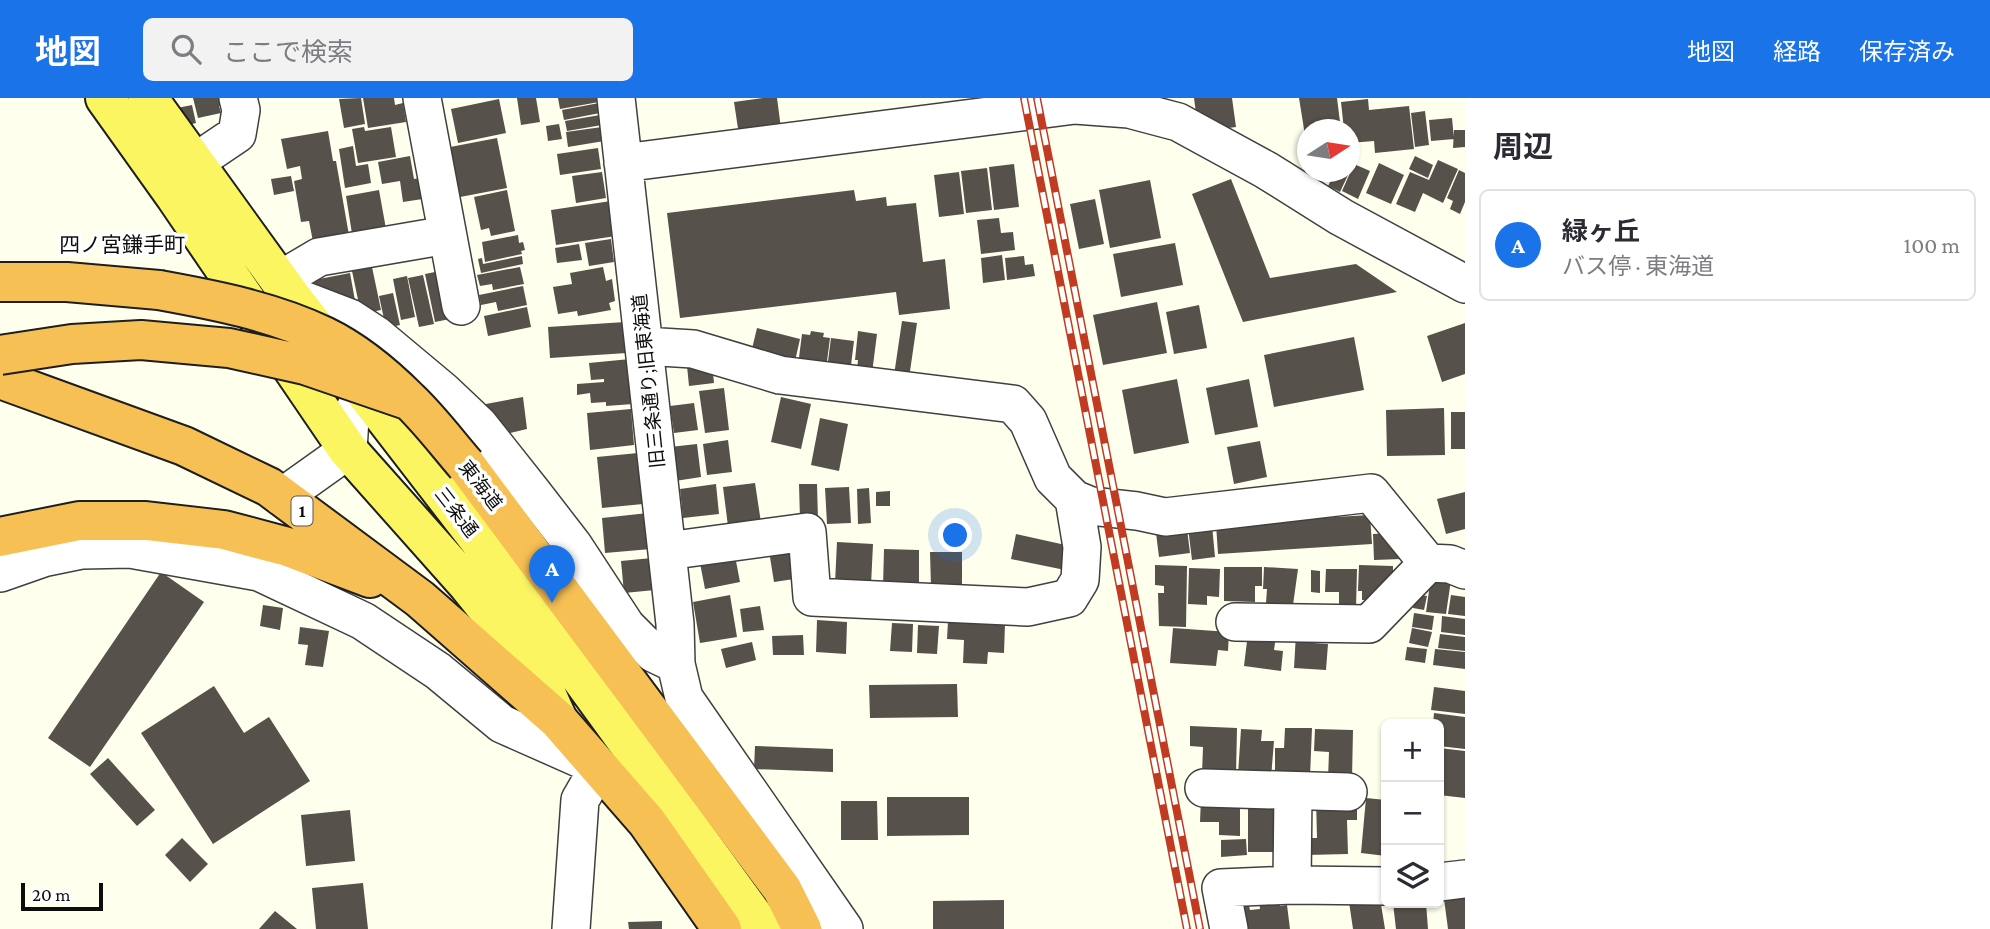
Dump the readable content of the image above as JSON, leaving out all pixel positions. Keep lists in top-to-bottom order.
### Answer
{
  "streets": {
    "highway": ["東海道", "1"],
    "main road": ["三条通"],
    "street": ["旧三条通り;旧東海道"]
  },
  "crossings": [
    ["1", "三条通"]
  ],
  "districts": ["四ノ宮鎌手町"],
  "scale_bar": "20 m",
  "north": "right",
  "page": {
    "header": "地図",
    "search": "ここで検索",
    "nav": ["地図", "経路", "保存済み"],
    "heading": "周辺",
    "list": [
      {
        "mark": "A",
        "name": "緑ヶ丘",
        "note": "バス停 · 東海道",
        "value": "100 m"
      }
    ],
    "pins": "A",
    "map_buttons": ["+", "−"],
    "scale": "20 m"
  }
}
